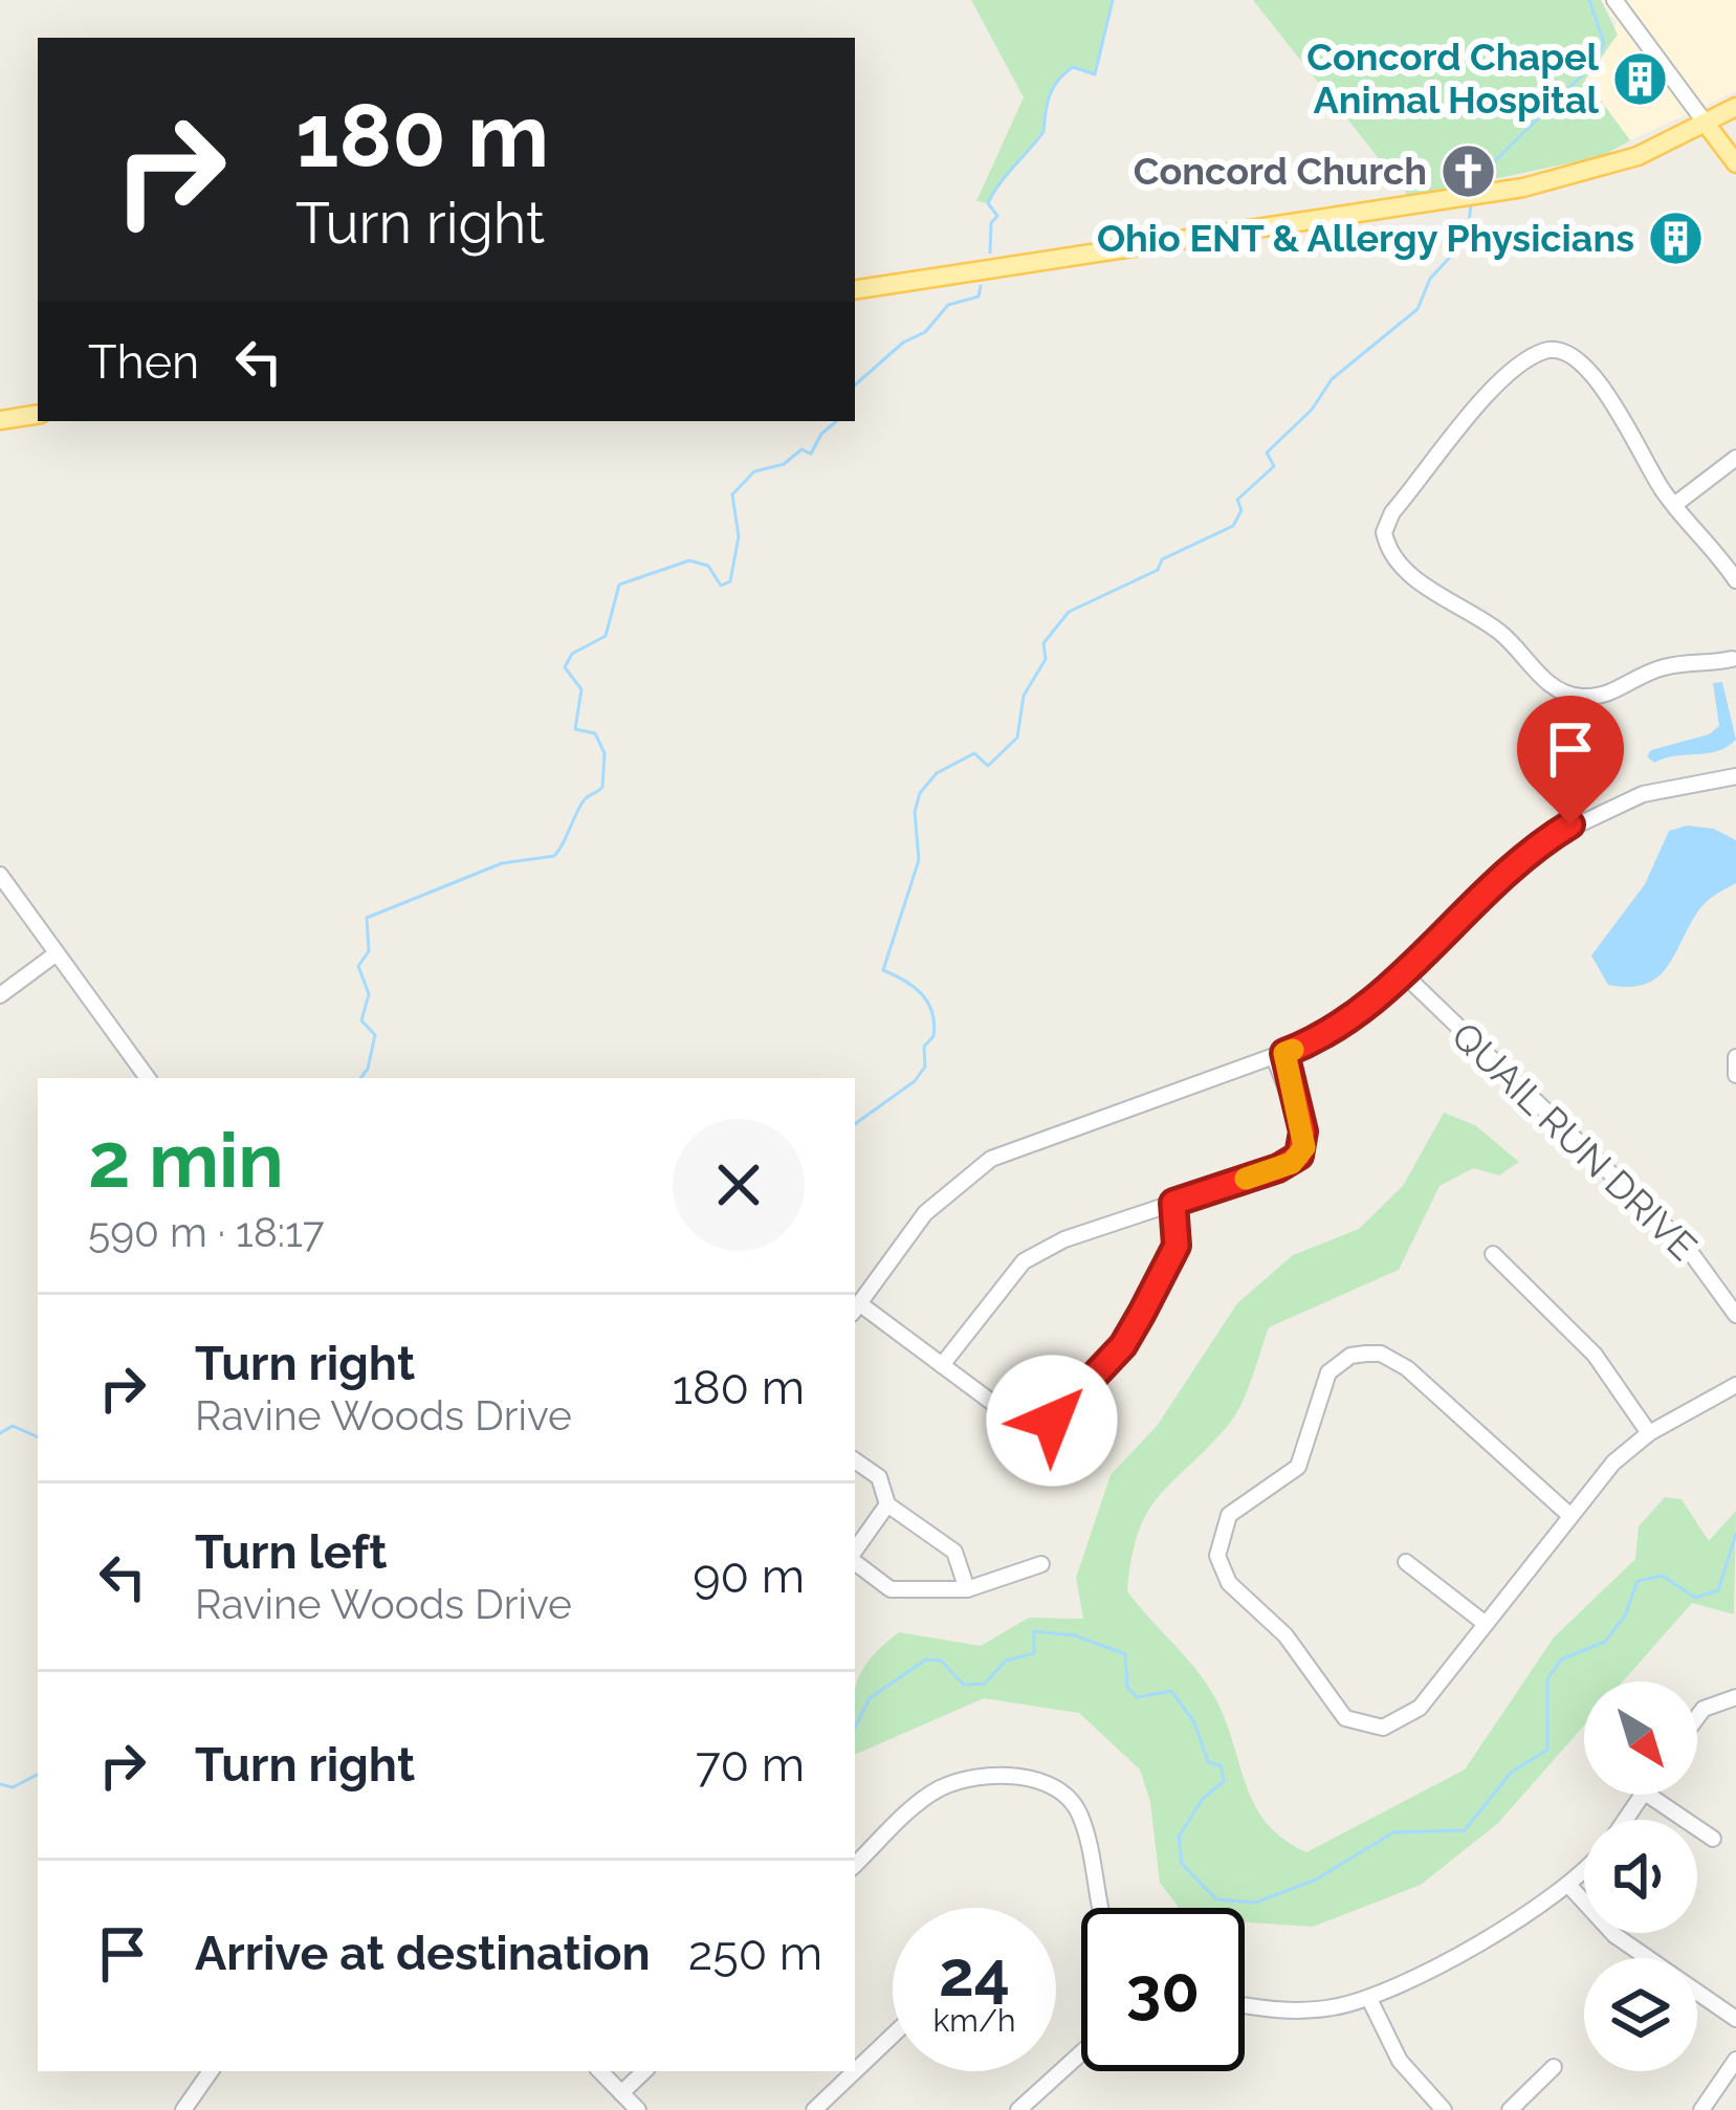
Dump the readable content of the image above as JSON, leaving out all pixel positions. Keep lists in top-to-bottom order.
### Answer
{
  "streets": {
    "street": ["QUAIL RUN DRIVE"]
  },
  "places": {
    "building": ["Concord Chapel Animal Hospital", "Ohio ENT & Allergy Physicians"],
    "church": ["Concord Church"]
  },
  "north": "bottom right",
  "page": {
    "turn": ["180 m", "Turn right"],
    "then": "Then",
    "heading": ["2 min", "590 m · 18:17"],
    "list": [
      {
        "name": "Turn right",
        "note": "Ravine Woods Drive",
        "value": "180 m"
      },
      {
        "name": "Turn left",
        "note": "Ravine Woods Drive",
        "value": "90 m"
      },
      {
        "name": "Turn right",
        "value": "70 m"
      },
      {
        "name": "Arrive at destination",
        "value": "250 m"
      }
    ],
    "speed": "24 km/h",
    "limit": "30"
  }
}
